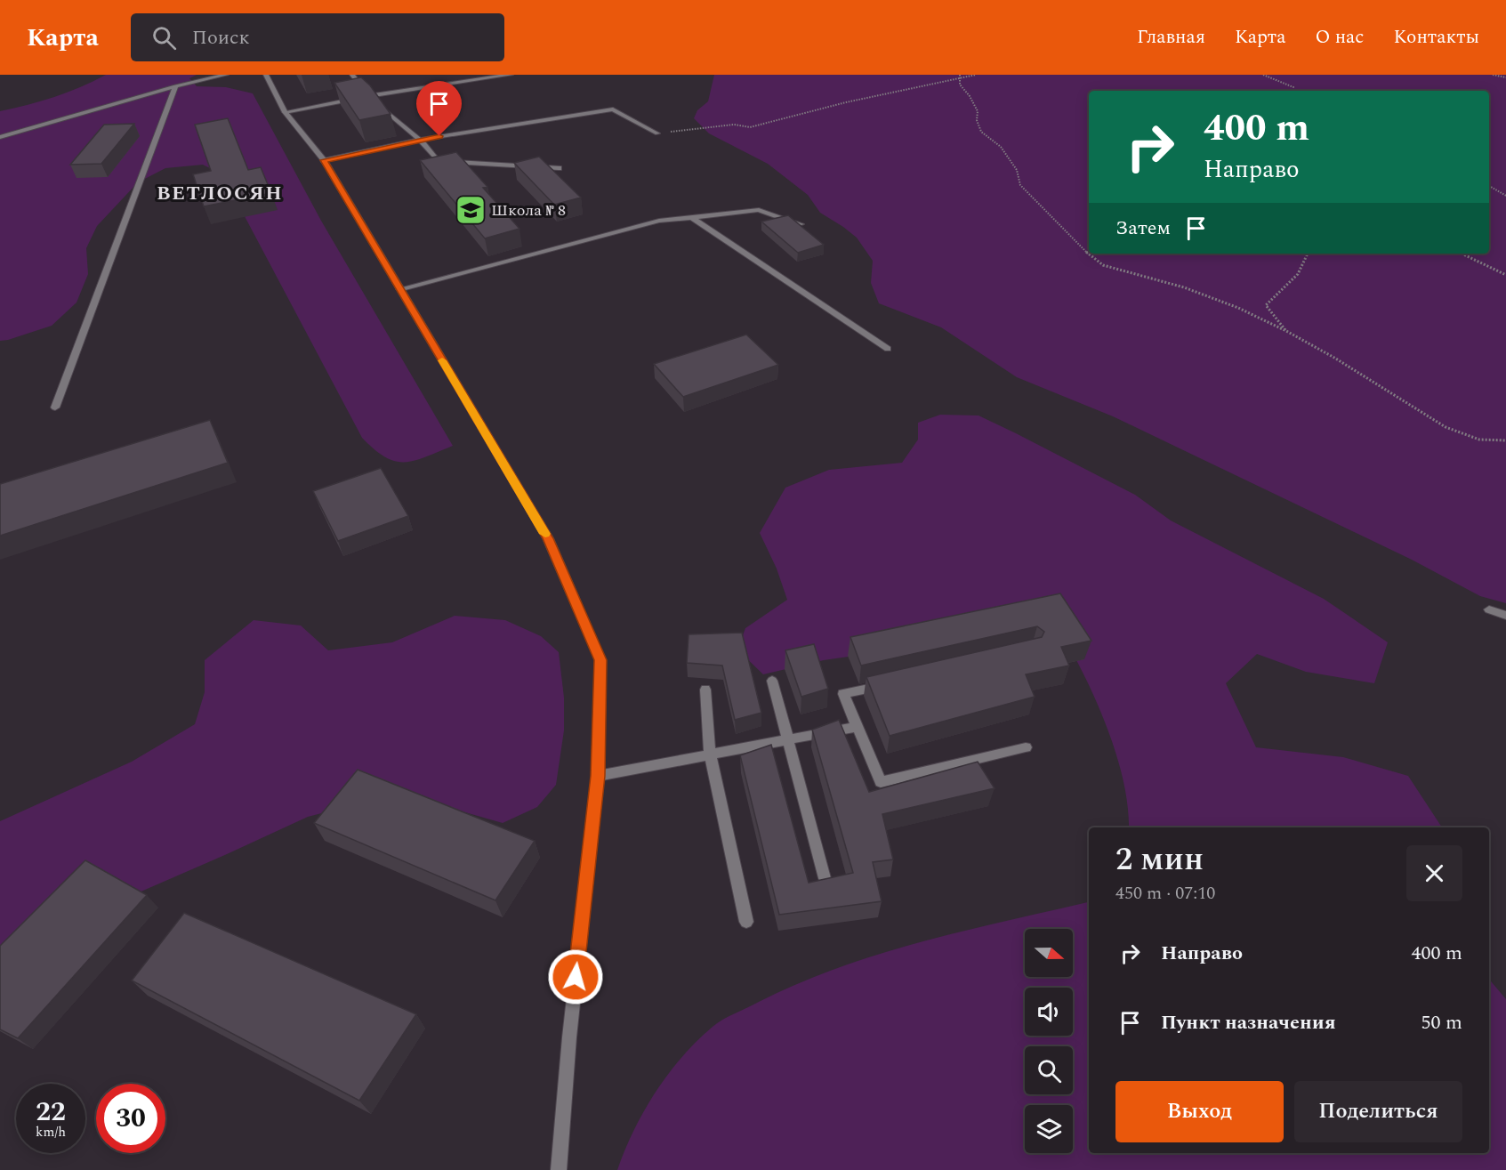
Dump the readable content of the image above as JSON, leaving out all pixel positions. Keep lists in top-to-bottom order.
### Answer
{
  "districts": ["ВЕТЛОСЯН"],
  "places": {
    "school or university": ["Школа № 8"]
  },
  "north": "right",
  "page": {
    "header": "Карта",
    "search": "Поиск",
    "nav": [
      "Главная",
      "Карта",
      "О нас",
      "Контакты"
    ],
    "turn": ["400 m", "Направо"],
    "then": "Затем",
    "heading": ["2 мин", "450 m · 07:10"],
    "list": [
      {
        "name": "Направо",
        "value": "400 m"
      },
      {
        "name": "Пункт назначения",
        "value": "50 m"
      }
    ],
    "buttons": ["Выход", "Поделиться"],
    "speed": "22 km/h",
    "limit": "30"
  }
}
